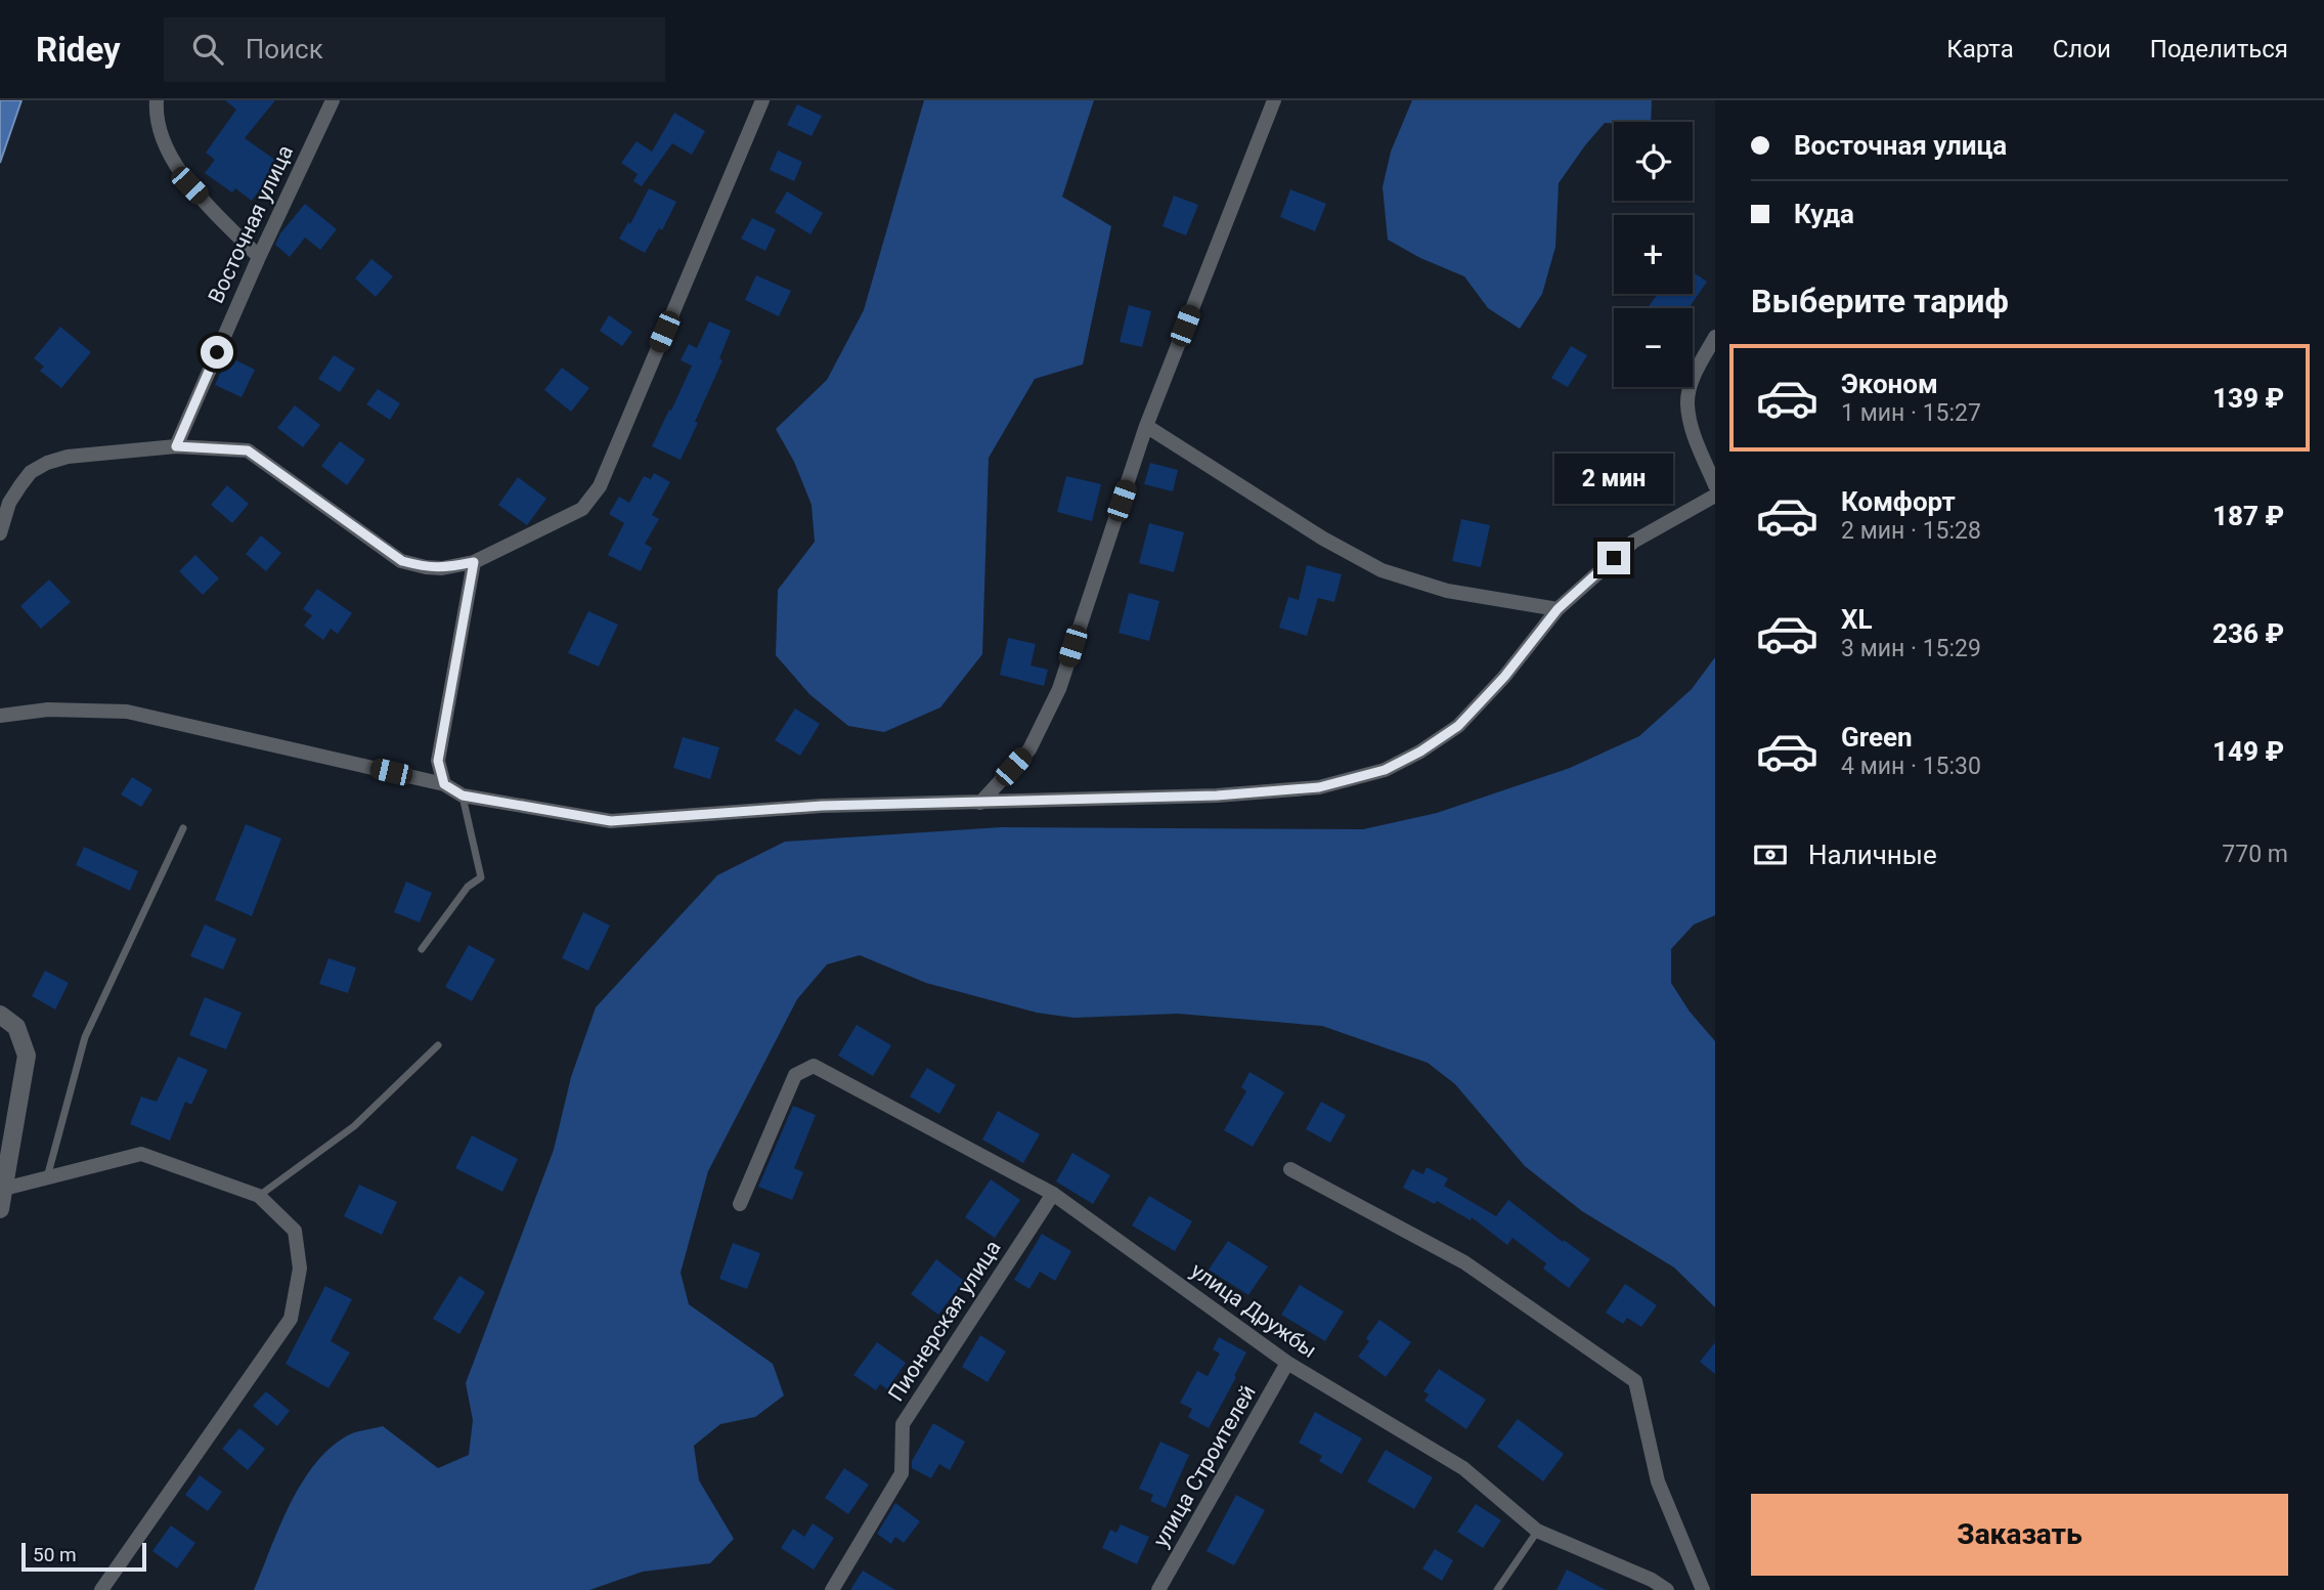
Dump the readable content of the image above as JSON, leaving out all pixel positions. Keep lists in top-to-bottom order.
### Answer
{
  "streets": {
    "street": [
      "Восточная улица",
      "улица Дружбы",
      "Пионерская улица",
      "улица Строителей"
    ]
  },
  "crossings": [
    ["улица Дружбы", "Пионерская улица"],
    ["улица Дружбы", "улица Строителей"]
  ],
  "scale_bar": "50 m",
  "page": {
    "header": "Ridey",
    "search": "Поиск",
    "nav": ["Карта", "Слои", "Поделиться"],
    "banner": ["Восточная улица", "Куда"],
    "map_buttons": ["+", "−"],
    "heading": "Выберите тариф",
    "list": [
      {
        "name": "Эконом",
        "note": "1 мин · 15:27",
        "value": "139 ₽"
      },
      {
        "name": "Комфорт",
        "note": "2 мин · 15:28",
        "value": "187 ₽"
      },
      {
        "name": "XL",
        "note": "3 мин · 15:29",
        "value": "236 ₽"
      },
      {
        "name": "Green",
        "note": "4 мин · 15:30",
        "value": "149 ₽"
      }
    ],
    "bubble": "2 мин",
    "pay": ["Наличные", "770 m"],
    "buttons": "Заказать",
    "scale": "50 m"
  }
}
